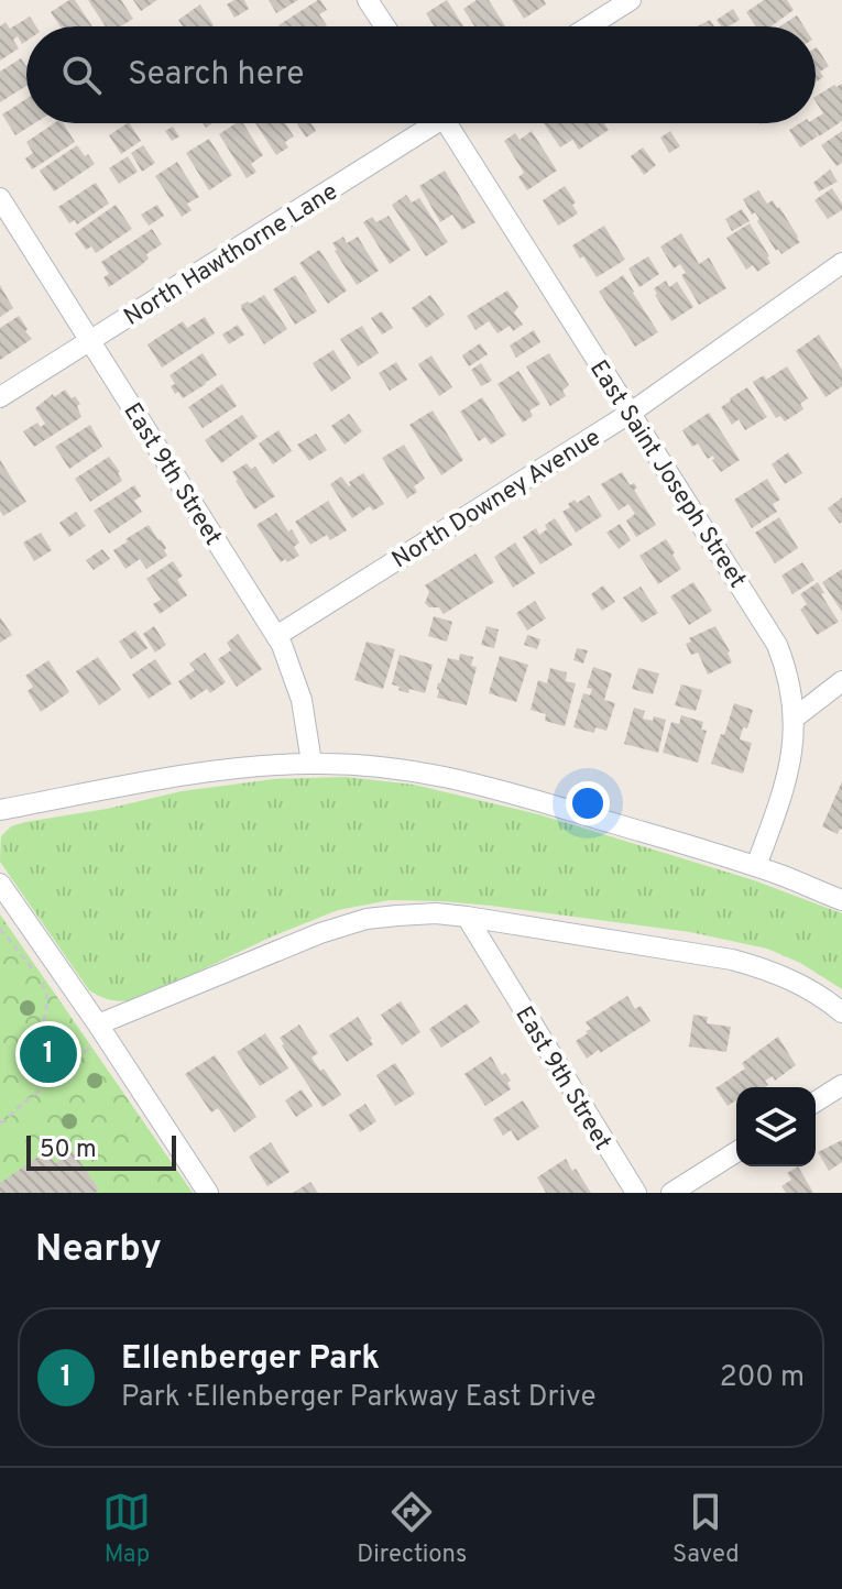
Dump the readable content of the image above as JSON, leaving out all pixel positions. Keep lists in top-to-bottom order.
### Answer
{
  "streets": {
    "street": [
      "North Hawthorne Lane",
      "East 9th Street",
      "East Saint Joseph Street",
      "North Downey Avenue"
    ]
  },
  "crossings": [
    ["North Hawthorne Lane", "East 9th Street"],
    ["East 9th Street", "North Downey Avenue"],
    ["East Saint Joseph Street", "North Downey Avenue"]
  ],
  "scale_bar": "50 m",
  "page": {
    "search": "Search here",
    "pins": "1",
    "scale": "50 m",
    "heading": "Nearby",
    "list": [
      {
        "mark": "1",
        "name": "Ellenberger Park",
        "note": "Park · Ellenberger Parkway East Drive",
        "value": "200 m"
      }
    ],
    "nav": ["Map", "Directions", "Saved"]
  }
}
